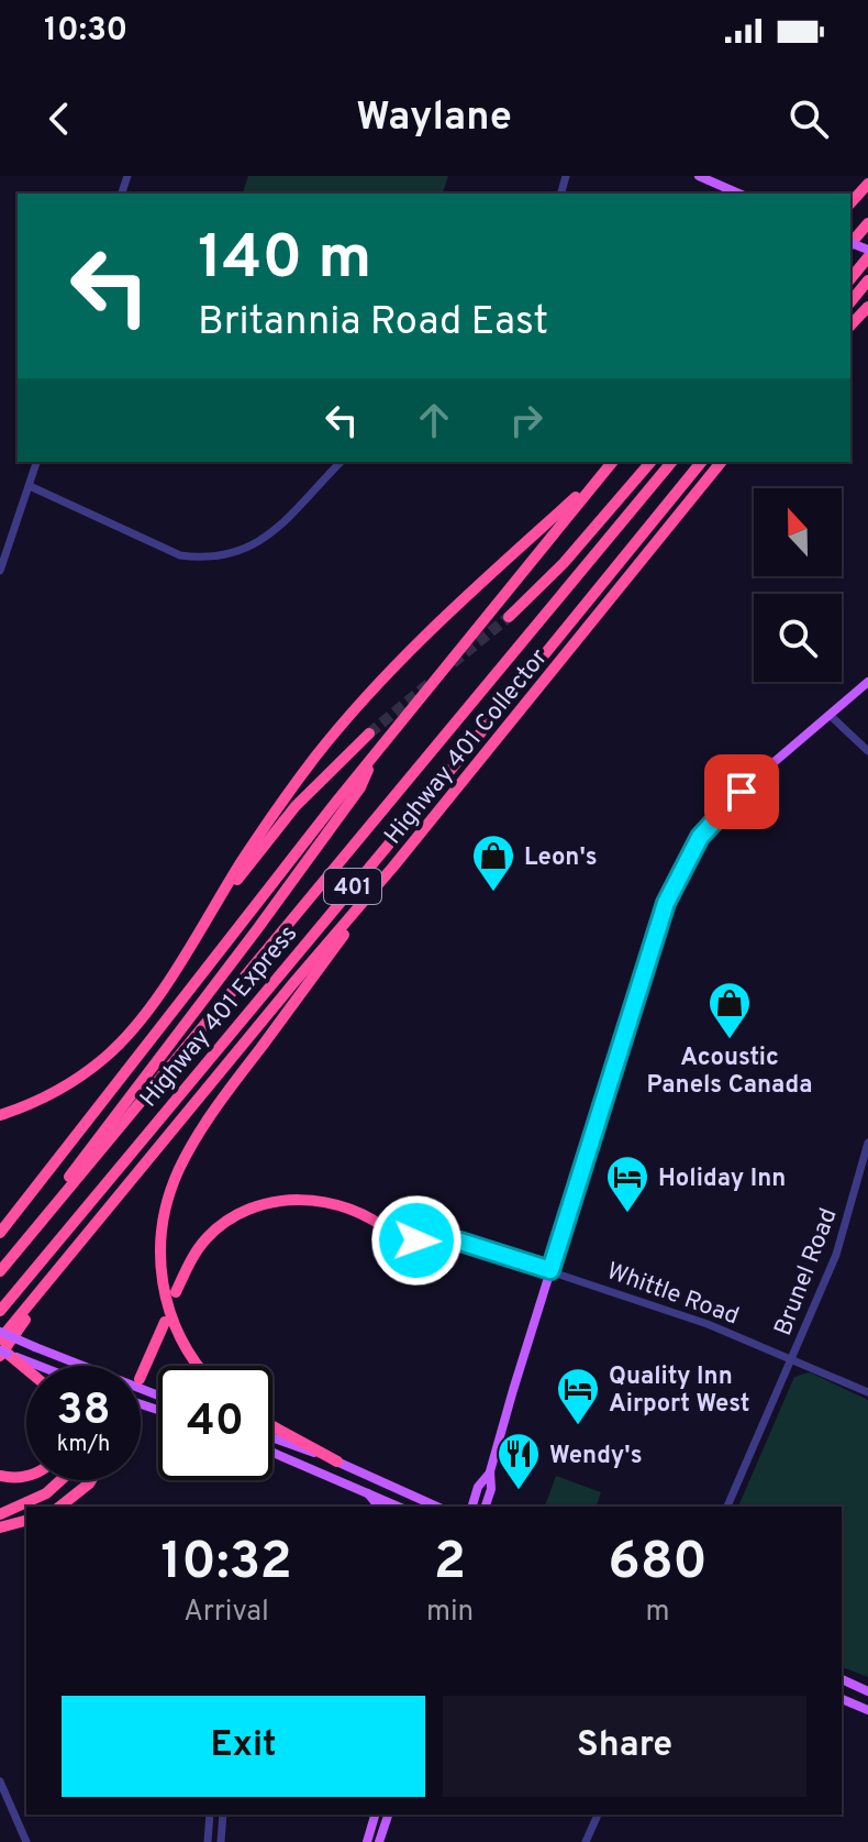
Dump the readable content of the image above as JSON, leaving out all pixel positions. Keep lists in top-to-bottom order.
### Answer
{
  "streets": {
    "highway": ["Highway 401 Collector", "401", "Highway 401 Express"],
    "street": ["Brunel Road", "Whittle Road"]
  },
  "crossings": [
    ["Brunel Road", "Whittle Road"]
  ],
  "places": {
    "shop": ["Leon's", "Acoustic Panels Canada"],
    "hotel": ["Holiday Inn", "Quality Inn Airport West"],
    "restaurant": ["Wendy's"]
  },
  "north": "top",
  "page": {
    "status": "10:30",
    "header": "Waylane",
    "turn": ["140 m", "Britannia Road East"],
    "speed": "38 km/h",
    "limit": "40",
    "eta": [
      "10:32",
      "Arrival",
      "2",
      "min",
      "680",
      "m"
    ],
    "buttons": ["Exit", "Share"]
  }
}
